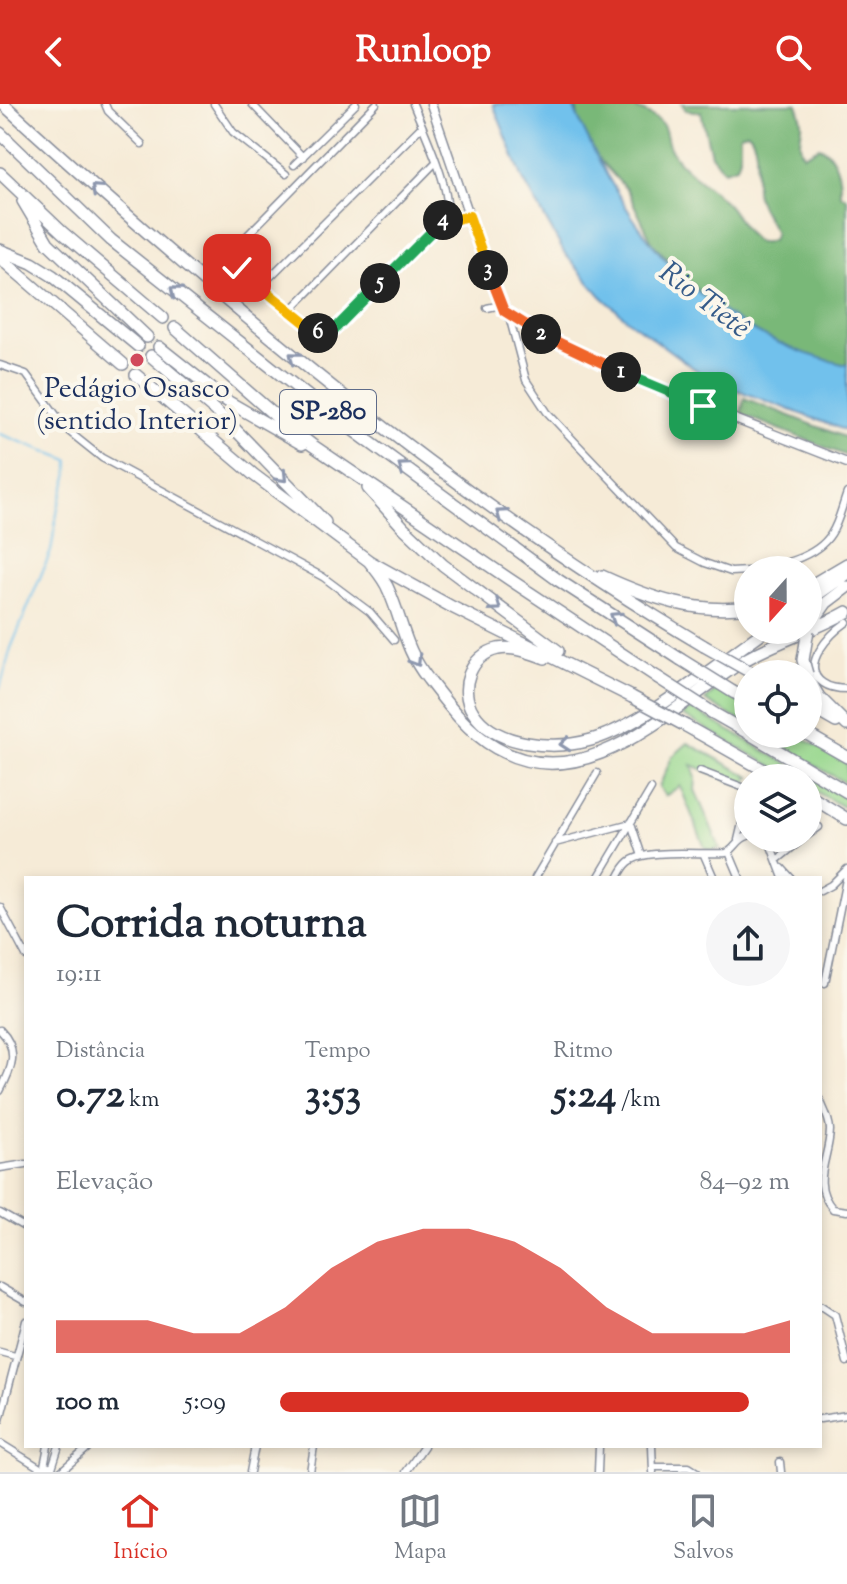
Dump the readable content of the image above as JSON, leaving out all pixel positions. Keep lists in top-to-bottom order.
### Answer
{
  "streets": {
    "highway": ["SP-280"]
  },
  "water": ["Rio Tietê"],
  "places": ["Pedágio Osasco (sentido Interior)"],
  "north": "bottom",
  "page": {
    "header": "Runloop",
    "pins": [
      "4",
      "3",
      "5",
      "6",
      "2",
      "1"
    ],
    "heading": ["Corrida noturna", "19:11"],
    "stats": [
      ["Distância", "0.72 km"],
      ["Tempo", "3:53"],
      ["Ritmo", "5:24 /km"]
    ],
    "chart": ["Elevação", "84–92 m"],
    "list": [
      {
        "name": "100 m",
        "note": "5:09"
      }
    ],
    "tabs": ["Início", "Mapa", "Salvos"]
  }
}
